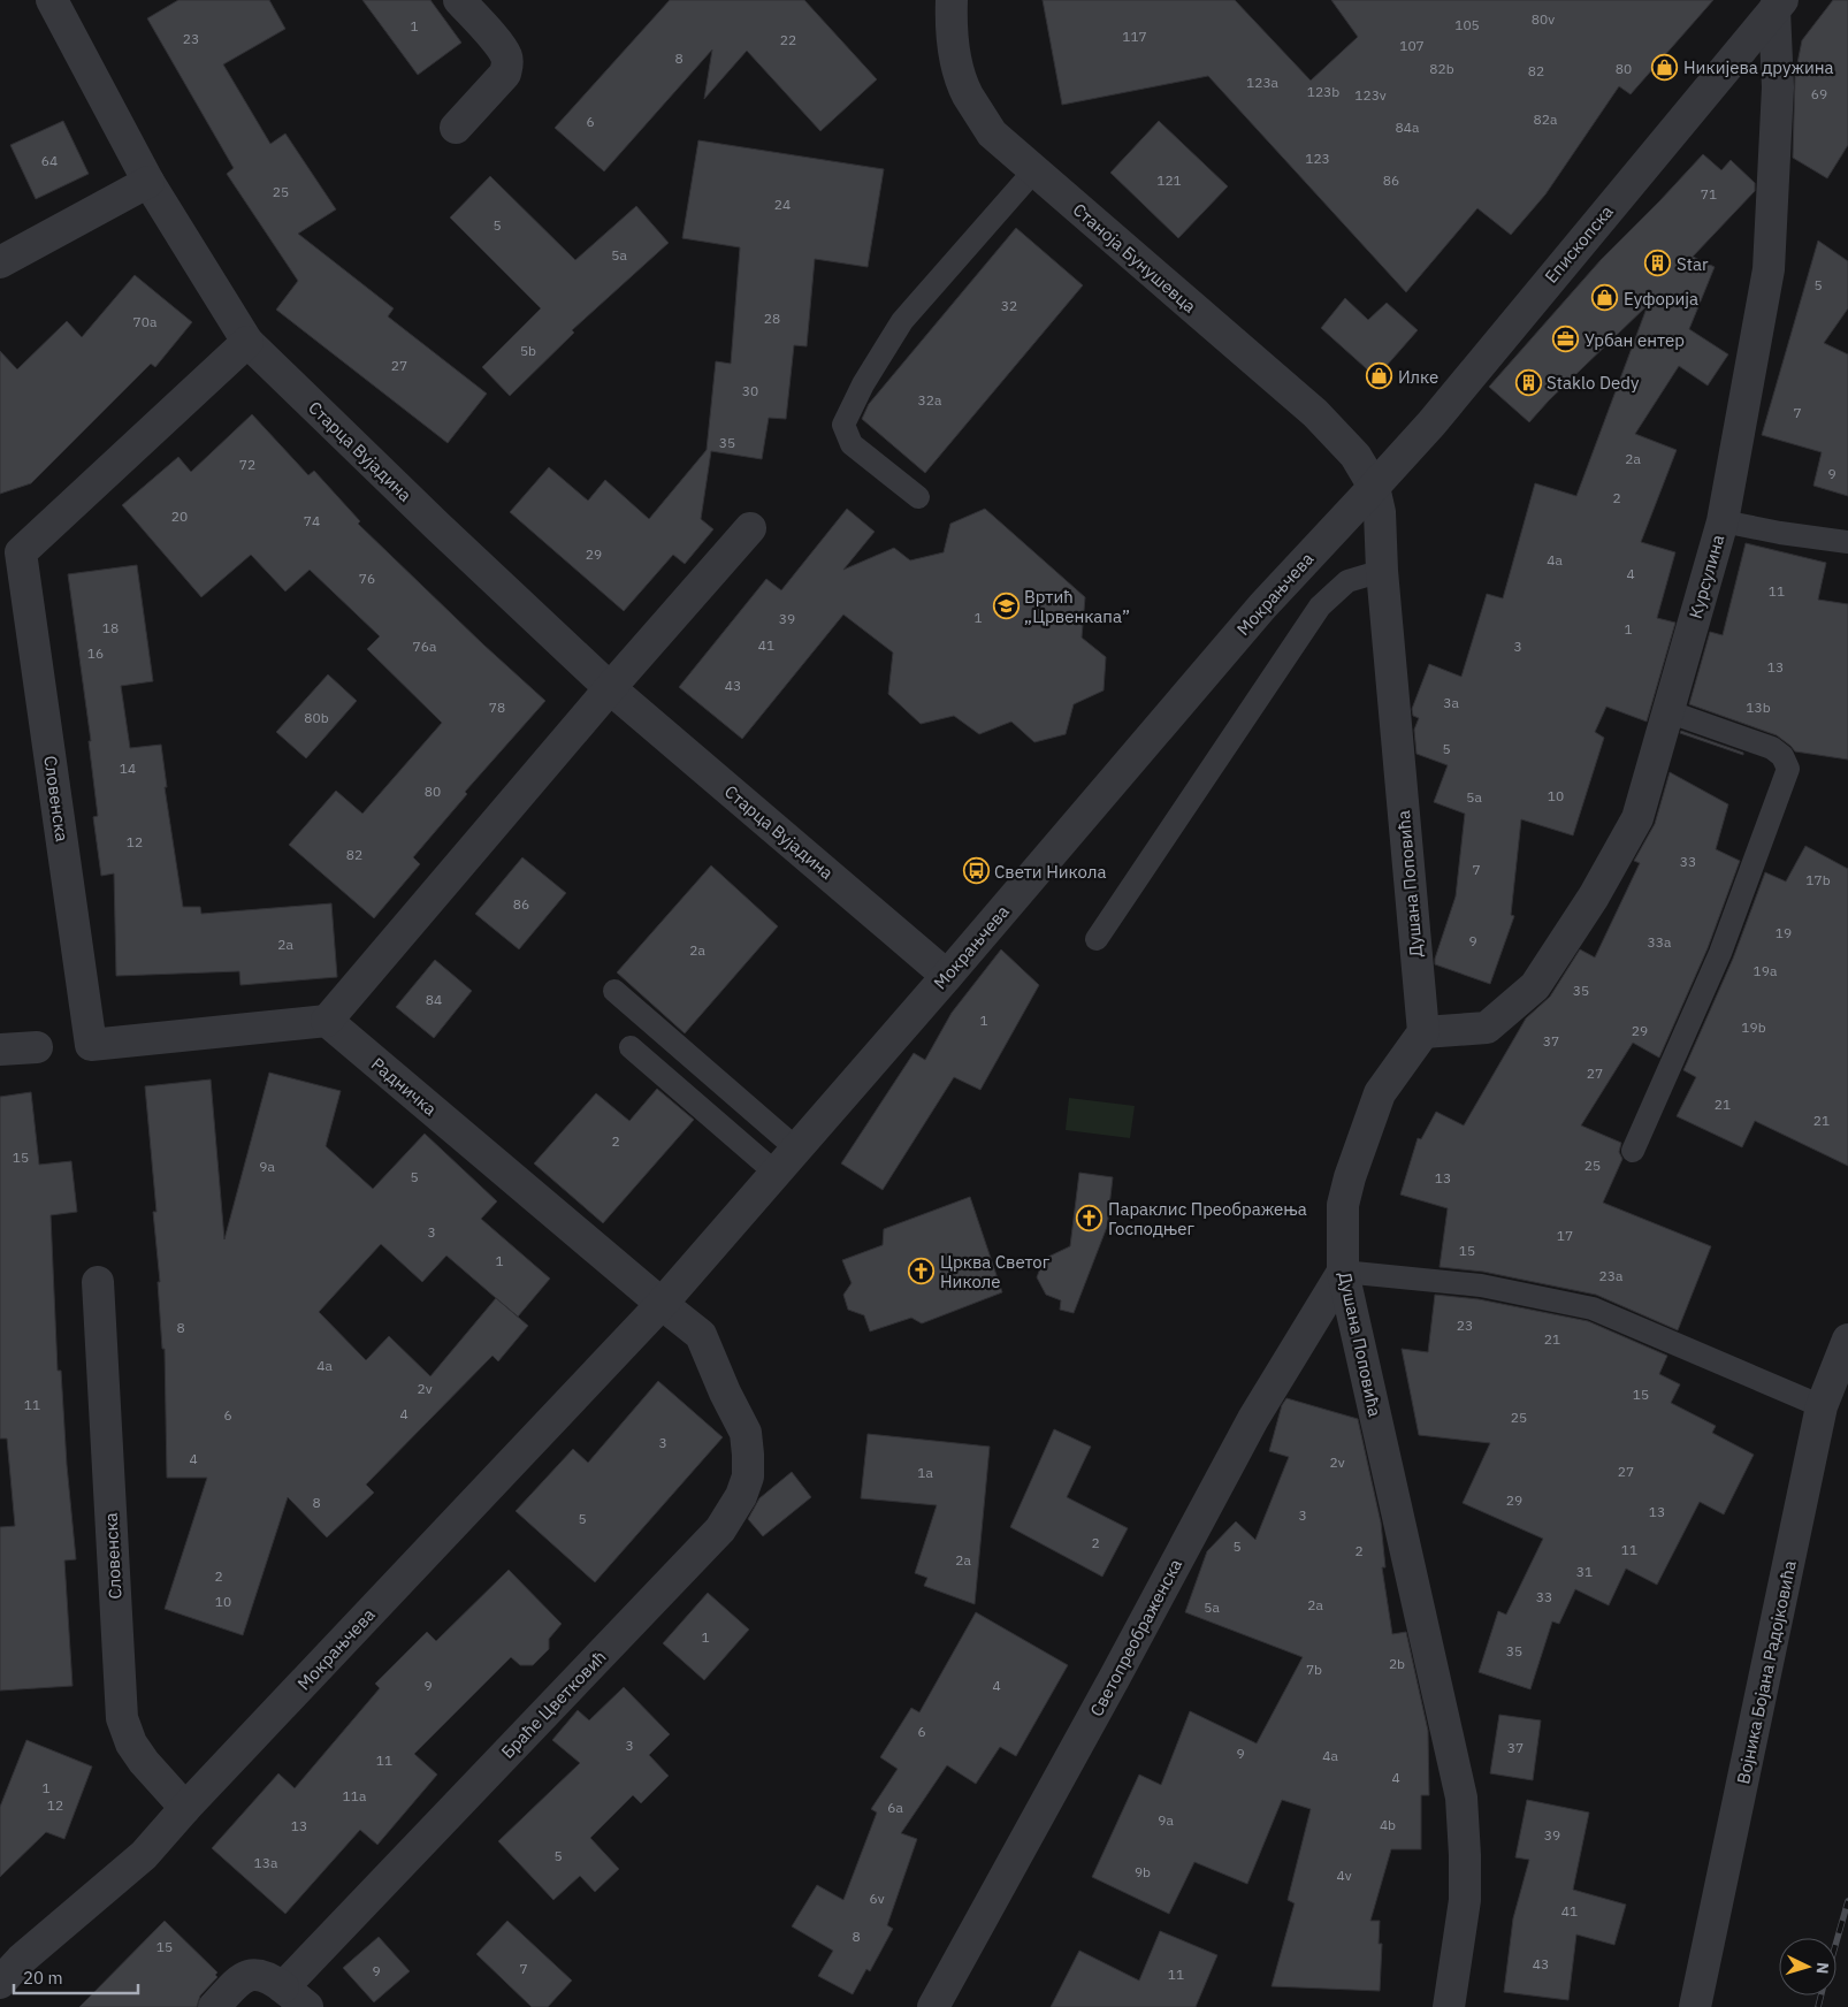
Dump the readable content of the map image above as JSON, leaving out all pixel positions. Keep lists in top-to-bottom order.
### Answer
{
  "streets": {
    "street": [
      "Епископска",
      "Станоја Бунушевца",
      "Старца Вујадина",
      "Курсулина",
      "Мокрањчева",
      "Словенска",
      "Душана Поповића",
      "Радничка",
      "Светопреображенска",
      "Војника Бојана Радојковића",
      "Браће Цветковић"
    ]
  },
  "crossings": [
    ["Епископска", "Станоја Бунушевца"],
    ["Епископска", "Курсулина"],
    ["Епископска", "Мокрањчева"],
    ["Епископска", "Душана Поповића"],
    ["Станоја Бунушевца", "Мокрањчева"],
    ["Станоја Бунушевца", "Душана Поповића"],
    ["Старца Вујадина", "Мокрањчева"],
    ["Старца Вујадина", "Словенска"],
    ["Курсулина", "Душана Поповића"],
    ["Мокрањчева", "Словенска"],
    ["Мокрањчева", "Душана Поповића"],
    ["Мокрањчева", "Радничка"],
    ["Мокрањчева", "Браће Цветковић"],
    ["Словенска", "Радничка"],
    ["Душана Поповића", "Светопреображенска"],
    ["Радничка", "Браће Цветковић"]
  ],
  "places": {
    "shop": ["Никијева дружина", "Еуфорија", "Илке"],
    "building": ["Star", "Staklo Dedy"],
    "office": ["Урбан ентер"],
    "school or university": ["Вртић „Црвенкапа”"],
    "bus stop": ["Свети Никола"],
    "church": ["Параклис Преображења Господњег", "Црква Светог Николе"]
  },
  "house_numbers": [
    "80v",
    "105",
    "1",
    "117",
    "23",
    "22",
    "107",
    "8",
    "82b",
    "80",
    "82",
    "123a",
    "123b",
    "69",
    "123v",
    "82a",
    "6",
    "84a",
    "123",
    "64",
    "121",
    "86",
    "25",
    "71",
    "24",
    "5",
    "5a",
    "5",
    "32",
    "28",
    "70a",
    "5b",
    "27",
    "30",
    "32a",
    "7",
    "35",
    "2a",
    "72",
    "9",
    "2",
    "20",
    "74",
    "29",
    "4a",
    "4",
    "76",
    "11",
    "1",
    "39",
    "18",
    "1",
    "41",
    "76a",
    "3",
    "16",
    "13",
    "43",
    "3a",
    "78",
    "13b",
    "80b",
    "5",
    "14",
    "80",
    "10",
    "5a",
    "12",
    "82",
    "33",
    "7",
    "17b",
    "86",
    "19",
    "9",
    "33a",
    "2a",
    "2a",
    "19a",
    "35",
    "84",
    "1",
    "19b",
    "29",
    "37",
    "27",
    "21",
    "21",
    "2",
    "15",
    "25",
    "9a",
    "5",
    "13",
    "3",
    "17",
    "15",
    "1",
    "23a",
    "23",
    "8",
    "21",
    "4a",
    "2v",
    "15",
    "11",
    "4",
    "6",
    "25",
    "3",
    "4",
    "2v",
    "27",
    "1a",
    "29",
    "8",
    "13",
    "3",
    "5",
    "2",
    "5",
    "11",
    "2",
    "2a",
    "31",
    "2",
    "33",
    "10",
    "2a",
    "5a",
    "1",
    "35",
    "2b",
    "7b",
    "9",
    "4",
    "6",
    "3",
    "37",
    "9",
    "4a",
    "11",
    "4",
    "1",
    "11a",
    "12",
    "6a",
    "9a",
    "4b",
    "13",
    "39",
    "5",
    "13a",
    "9b",
    "4v",
    "6v",
    "41",
    "8",
    "15",
    "43",
    "7",
    "9",
    "11"
  ],
  "scale_bar": "20 m",
  "north": "right"
}
